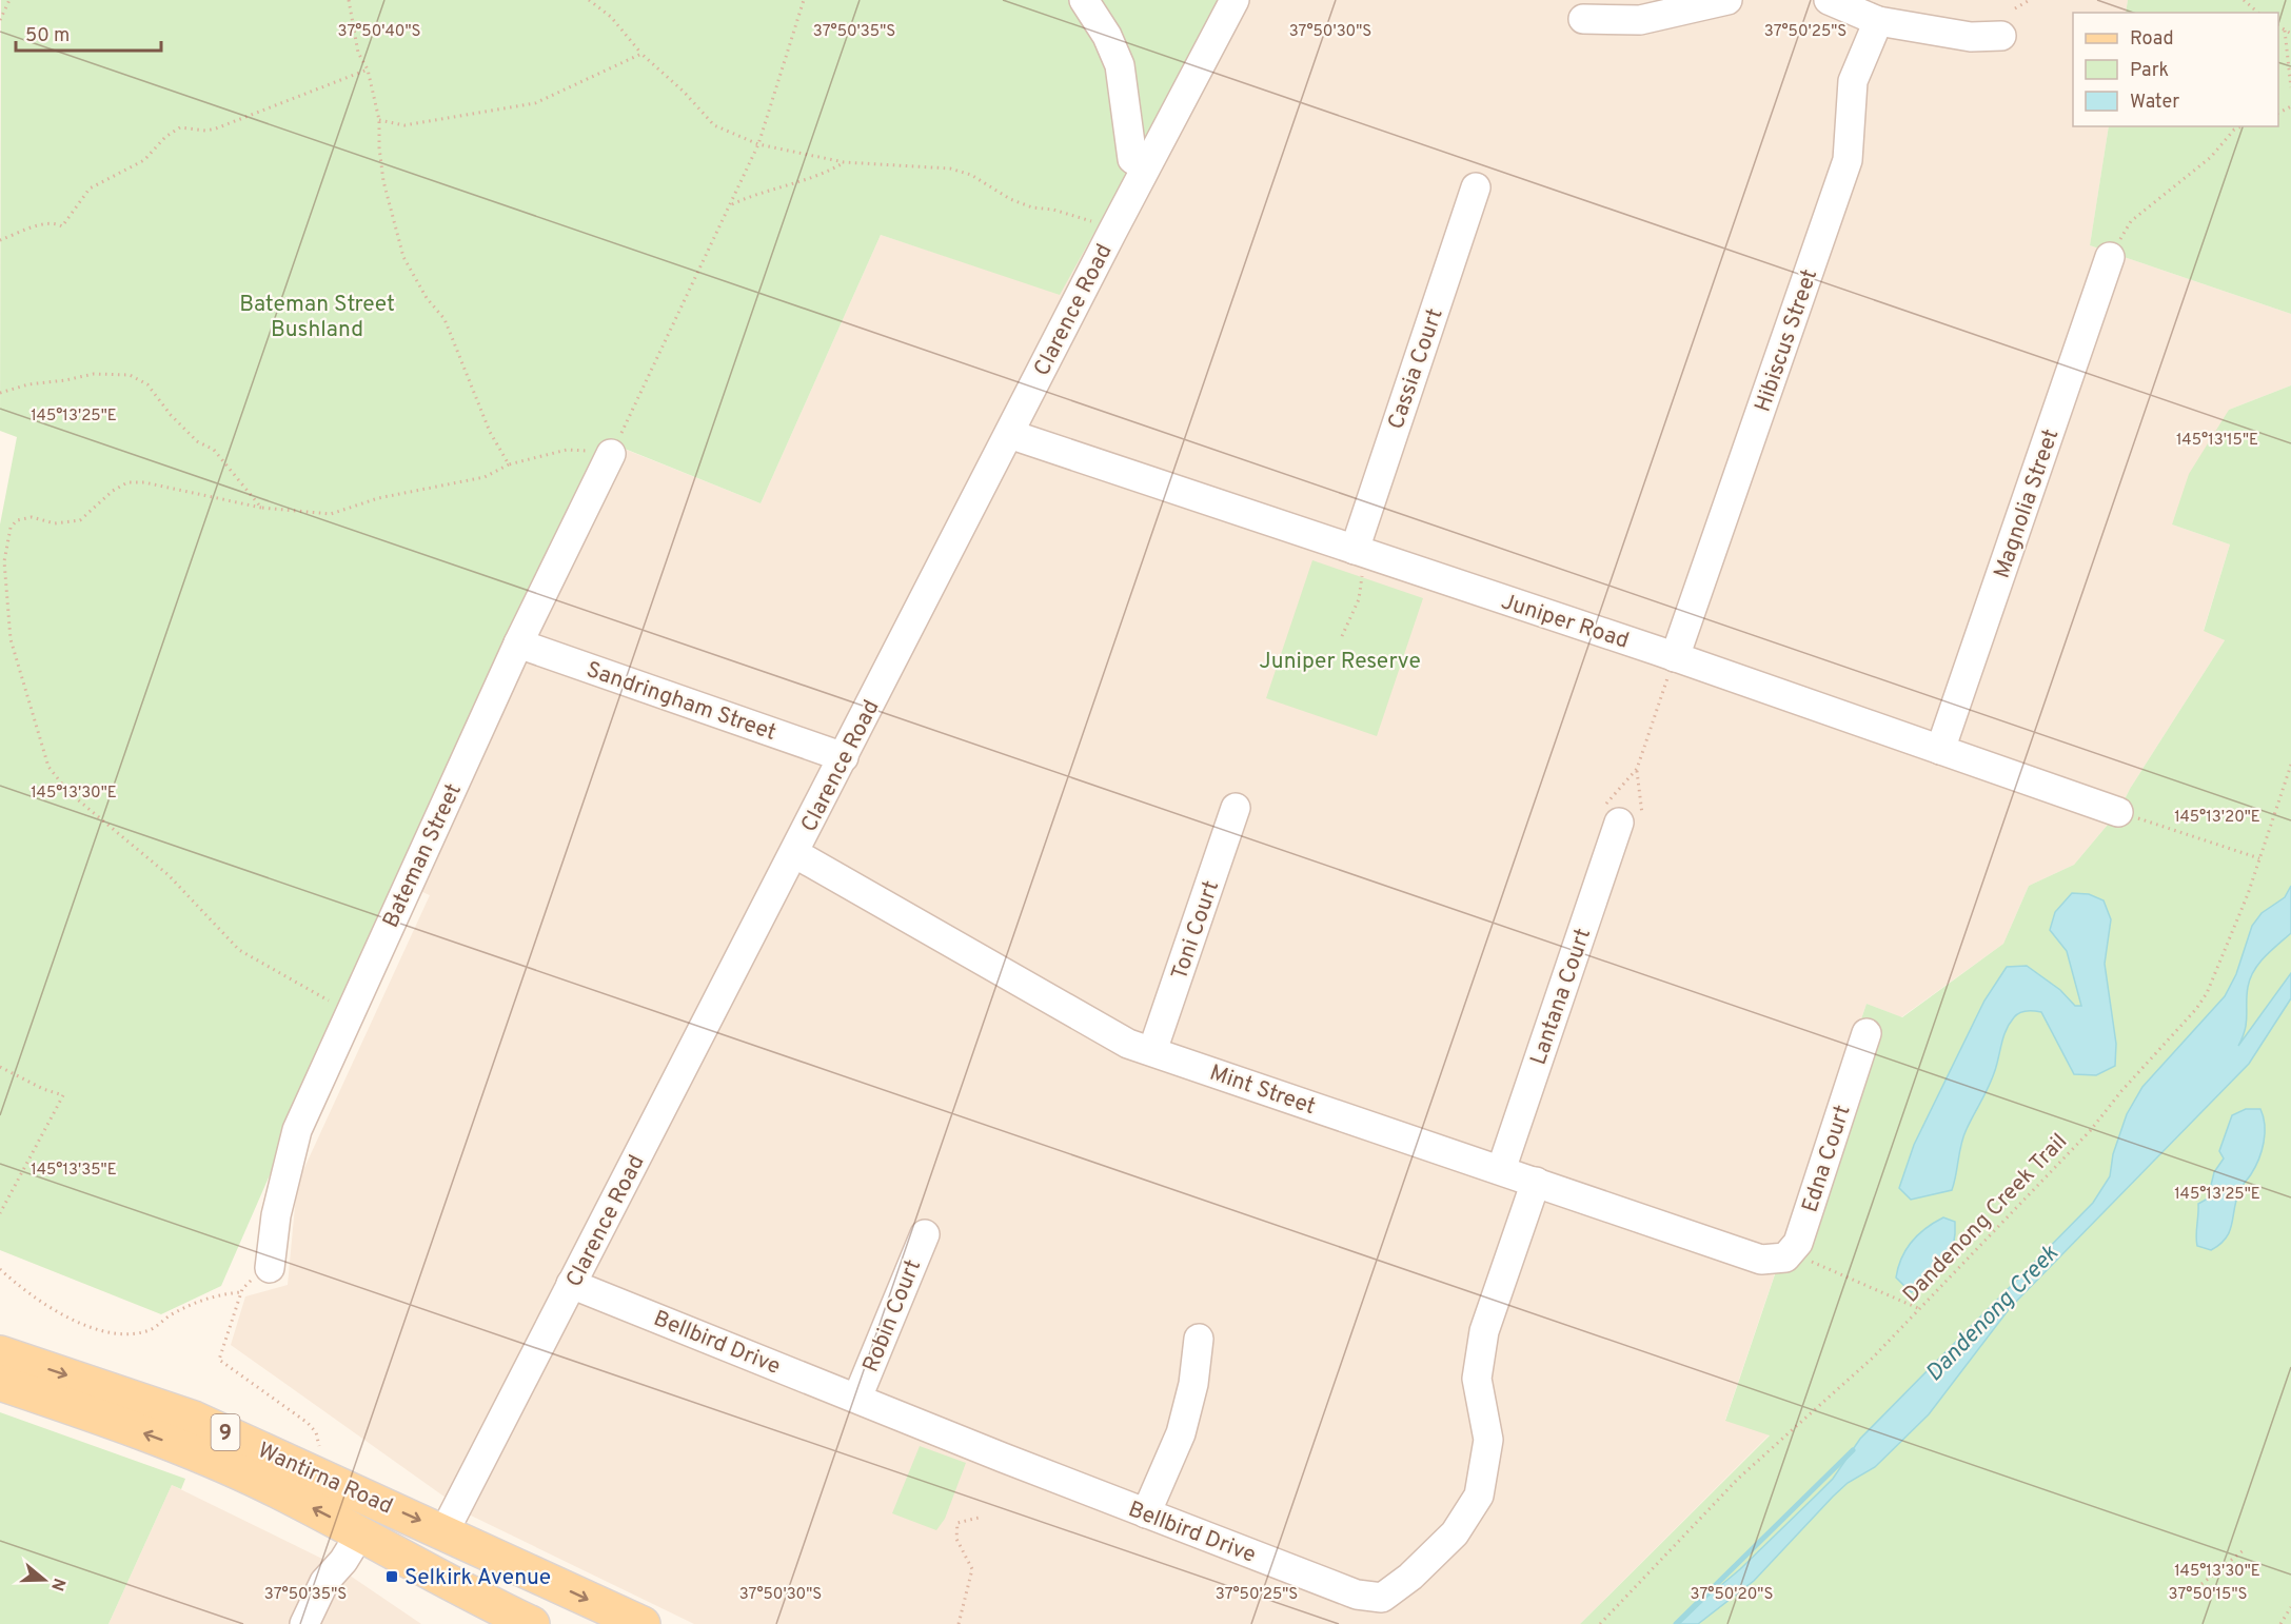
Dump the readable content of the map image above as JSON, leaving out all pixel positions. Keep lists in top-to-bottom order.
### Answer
{
  "streets": {
    "main road": ["9", "Wantirna Road"],
    "street": [
      "Clarence Road",
      "Hibiscus Street",
      "Cassia Court",
      "Magnolia Street",
      "Juniper Road",
      "Sandringham Street",
      "Bateman Street",
      "Toni Court",
      "Lantana Court",
      "Mint Street",
      "Edna Court",
      "Robin Court",
      "Bellbird Drive"
    ],
    "path": ["Dandenong Creek Trail"]
  },
  "crossings": [
    ["Clarence Road", "Juniper Road"],
    ["Clarence Road", "Sandringham Street"],
    ["Clarence Road", "Mint Street"],
    ["Clarence Road", "Bellbird Drive"],
    ["Clarence Road", "Wantirna Road"],
    ["Hibiscus Street", "Juniper Road"],
    ["Cassia Court", "Juniper Road"],
    ["Magnolia Street", "Juniper Road"],
    ["Sandringham Street", "Bateman Street"],
    ["Toni Court", "Mint Street"],
    ["Lantana Court", "Mint Street"],
    ["Mint Street", "Edna Court"],
    ["Mint Street", "Bellbird Drive"],
    ["Robin Court", "Bellbird Drive"]
  ],
  "water": ["Dandenong Creek"],
  "parks": ["Bateman Street Bushland", "Juniper Reserve"],
  "places": {
    "transit": ["Selkirk Avenue"]
  },
  "legend": ["Road", "Park", "Water"],
  "scale_bar": "50 m",
  "north": "right",
  "coordinates": [
    "37°50'40\"S",
    "37°50'35\"S",
    "37°50'30\"S",
    "37°50'25\"S",
    "145°13'25\"E",
    "145°13'15\"E",
    "145°13'30\"E",
    "145°13'20\"E",
    "145°13'35\"E",
    "37°50'20\"S",
    "37°50'15\"S"
  ]
}
